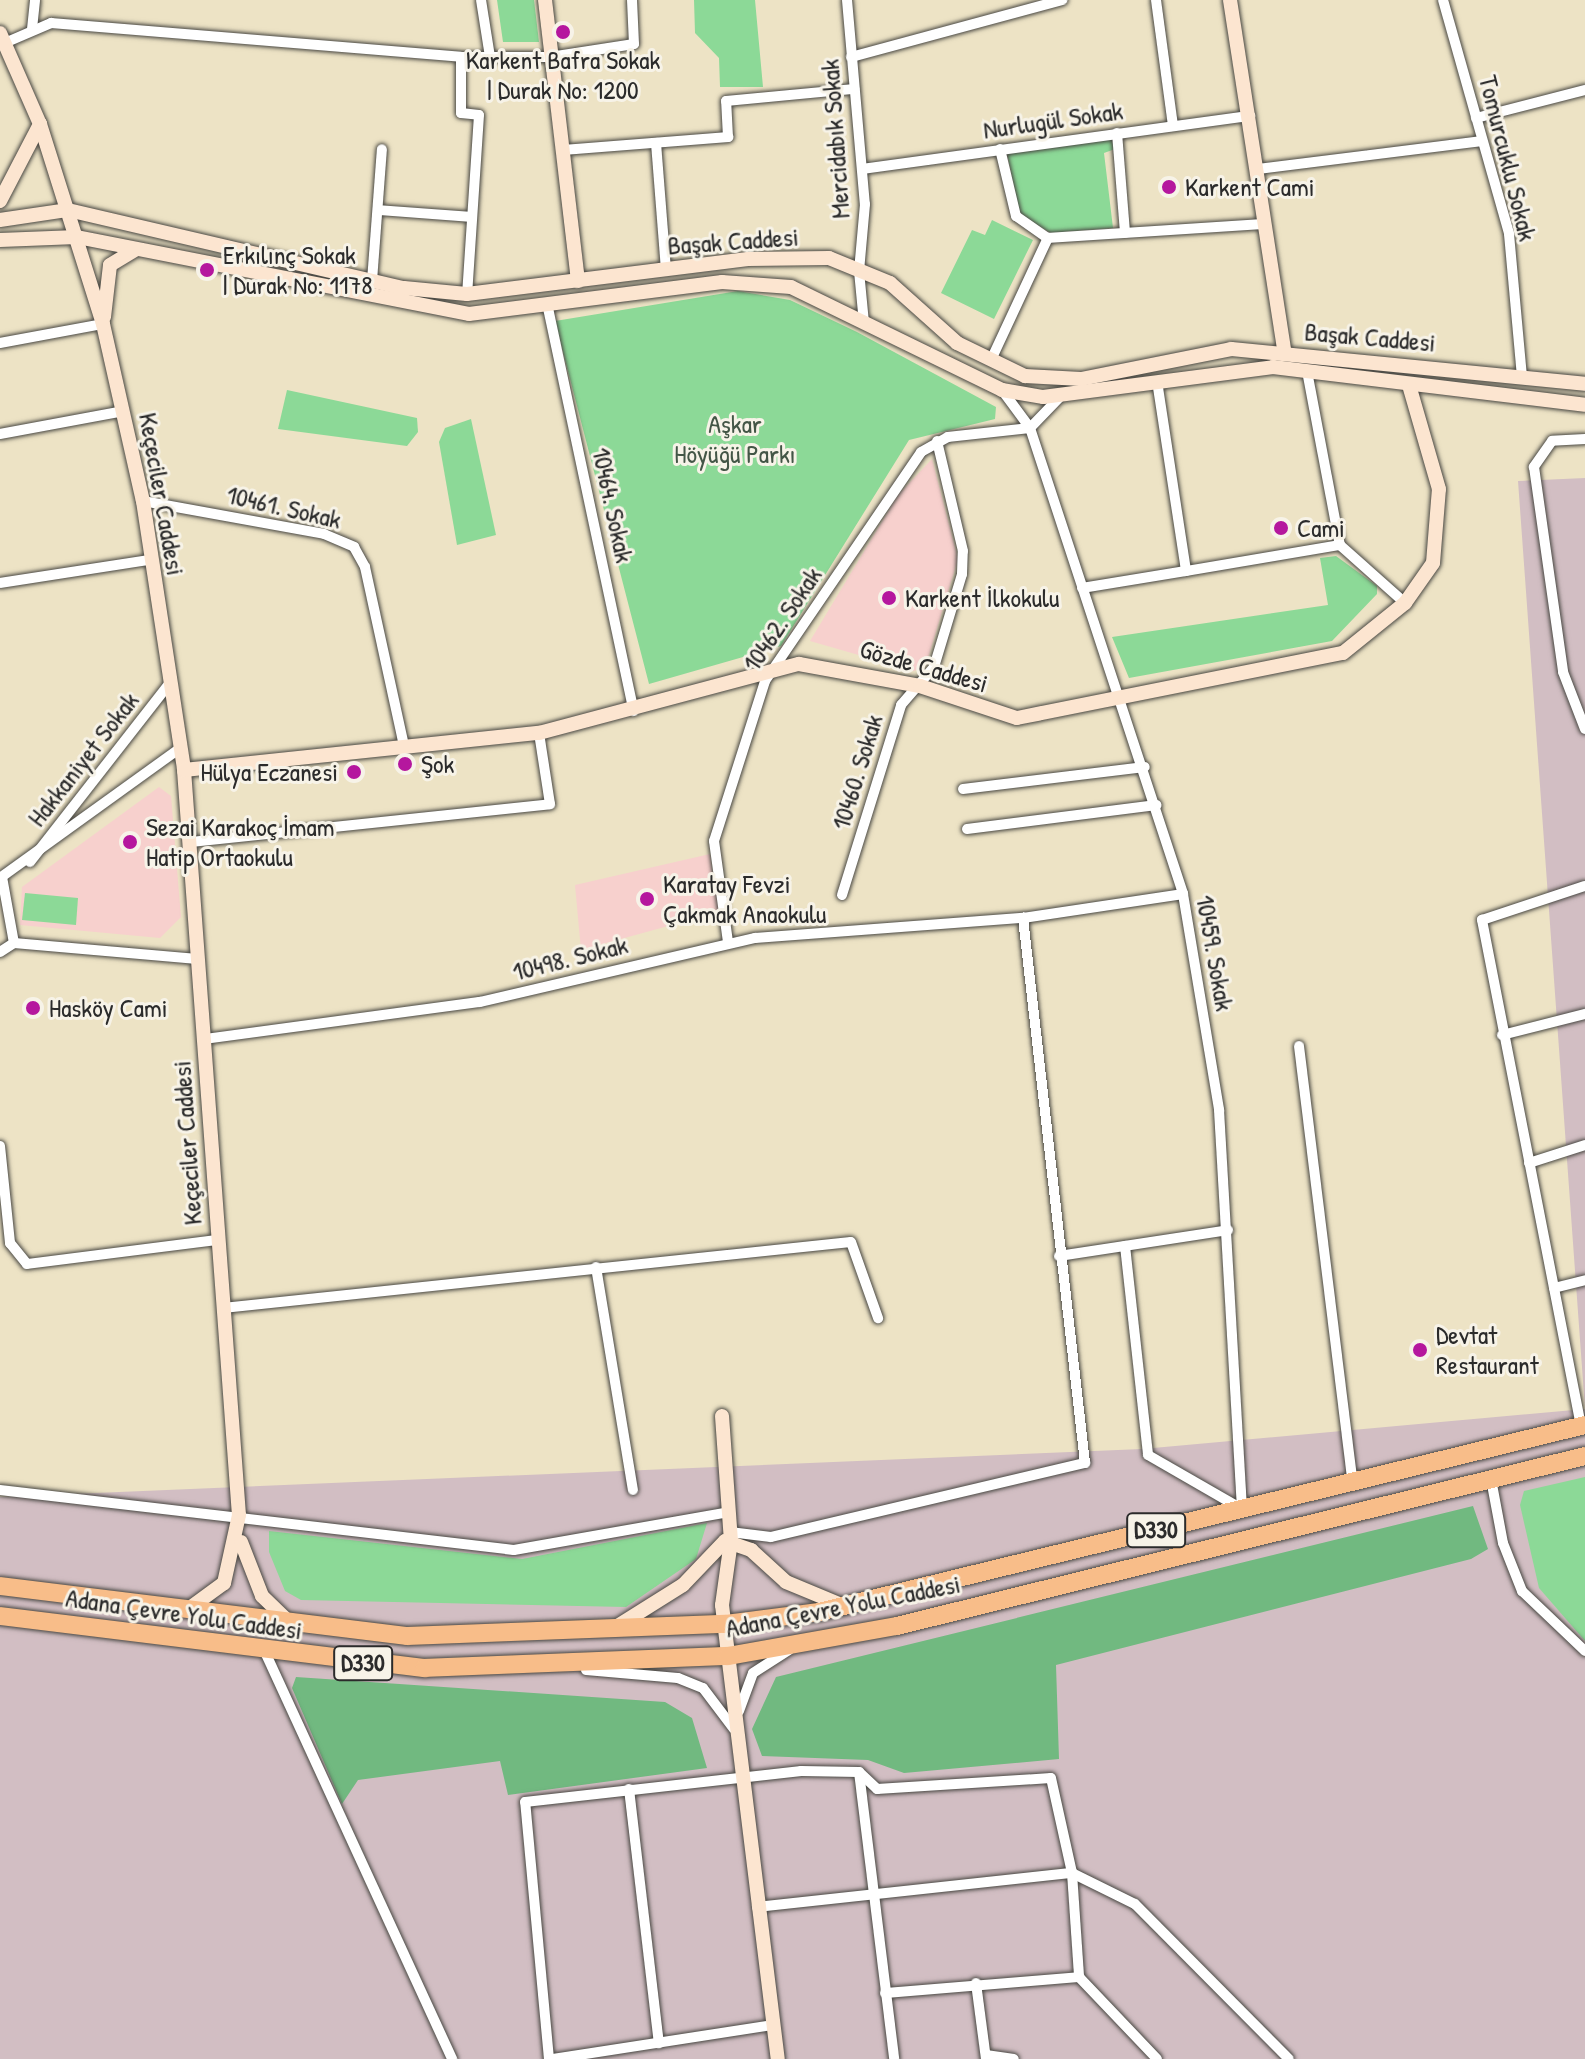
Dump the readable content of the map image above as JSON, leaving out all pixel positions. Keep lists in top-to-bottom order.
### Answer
{
  "streets": {
    "highway": ["D330", "Adana Çevre Yolu Caddesi"],
    "street": [
      "Nurlugül Sokak",
      "Mercidabık Sokak",
      "Tomurcuklu Sokak",
      "Başak Caddesi",
      "Keçeciler Caddesi",
      "10464. Sokak",
      "10461. Sokak",
      "10462. Sokak",
      "Gözde Caddesi",
      "Hakkaniyet Sokak",
      "10460. Sokak",
      "10459. Sokak",
      "10498. Sokak"
    ]
  },
  "crossings": [
    ["Nurlugül Sokak", "Mercidabık Sokak"],
    ["Mercidabık Sokak", "Başak Caddesi"],
    ["Tomurcuklu Sokak", "Başak Caddesi"],
    ["Başak Caddesi", "Keçeciler Caddesi"],
    ["Başak Caddesi", "10464. Sokak"],
    ["Başak Caddesi", "Gözde Caddesi"],
    ["Başak Caddesi", "10459. Sokak"],
    ["Keçeciler Caddesi", "10461. Sokak"],
    ["Keçeciler Caddesi", "Gözde Caddesi"],
    ["Keçeciler Caddesi", "Hakkaniyet Sokak"],
    ["Keçeciler Caddesi", "10498. Sokak"],
    ["10464. Sokak", "Gözde Caddesi"],
    ["10461. Sokak", "Gözde Caddesi"],
    ["10462. Sokak", "Gözde Caddesi"],
    ["10462. Sokak", "10460. Sokak"],
    ["10462. Sokak", "10498. Sokak"],
    ["Gözde Caddesi", "10460. Sokak"],
    ["Gözde Caddesi", "10459. Sokak"],
    ["10459. Sokak", "10498. Sokak"],
    ["10459. Sokak", "Adana Çevre Yolu Caddesi"]
  ],
  "parks": ["Aşkar Höyüğü Parkı"],
  "places": [
    "Karkent Bafra Sokak | Durak No: 1200",
    "Karkent Cami",
    "Erkılınç Sokak | Durak No: 1178",
    "Cami",
    "Karkent İlkokulu",
    "Şok",
    "Hülya Eczanesi",
    "Sezai Karakoç İmam Hatip Ortaokulu",
    "Karatay Fevzi Çakmak Anaokulu",
    "Hasköy Cami",
    "Devtat Restaurant"
  ]
}
